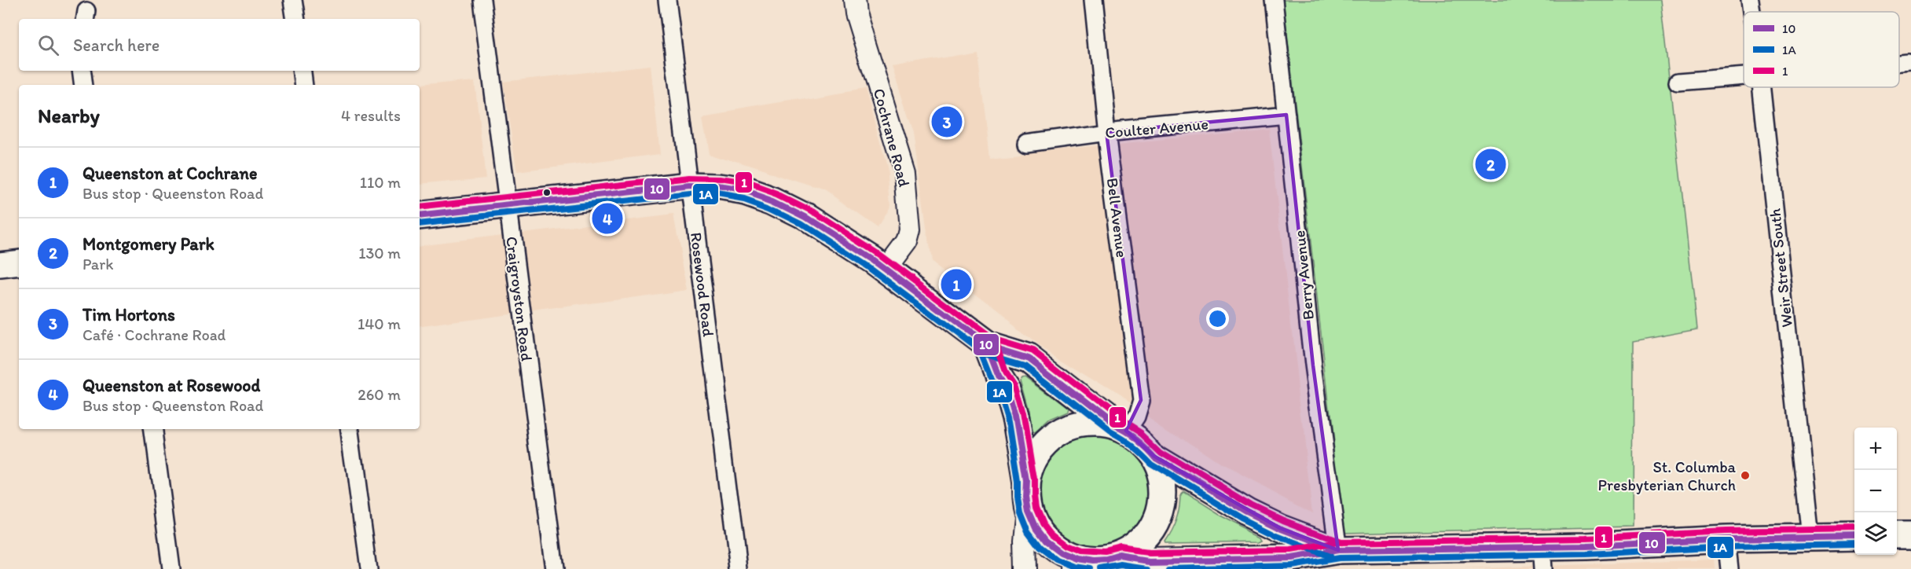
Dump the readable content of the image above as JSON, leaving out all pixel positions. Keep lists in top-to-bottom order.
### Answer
{
  "streets": {
    "street": [
      "Coulter Avenue",
      "Cochrane Road",
      "Bell Avenue",
      "Weir Street South",
      "Berry Avenue",
      "Rosewood Road",
      "Craigroyston Road"
    ]
  },
  "crossings": [
    ["Coulter Avenue", "Bell Avenue"],
    ["Coulter Avenue", "Berry Avenue"]
  ],
  "places": ["St. Columba Presbyterian Church"],
  "lines": ["transit line 1", "transit line 10", "transit line 1A"],
  "legend": ["10", "1A", "1"],
  "page": {
    "search": "Search here",
    "heading": ["Nearby", "4 results"],
    "pins": [
      "3",
      "2",
      "4",
      "1"
    ],
    "list": [
      {
        "mark": "1",
        "name": "Queenston at Cochrane",
        "note": "Bus stop · Queenston Road",
        "value": "110 m"
      },
      {
        "mark": "2",
        "name": "Montgomery Park",
        "note": "Park",
        "value": "130 m"
      },
      {
        "mark": "3",
        "name": "Tim Hortons",
        "note": "Café · Cochrane Road",
        "value": "140 m"
      },
      {
        "mark": "4",
        "name": "Queenston at Rosewood",
        "note": "Bus stop · Queenston Road",
        "value": "260 m"
      }
    ],
    "map_buttons": ["+", "−"]
  }
}
